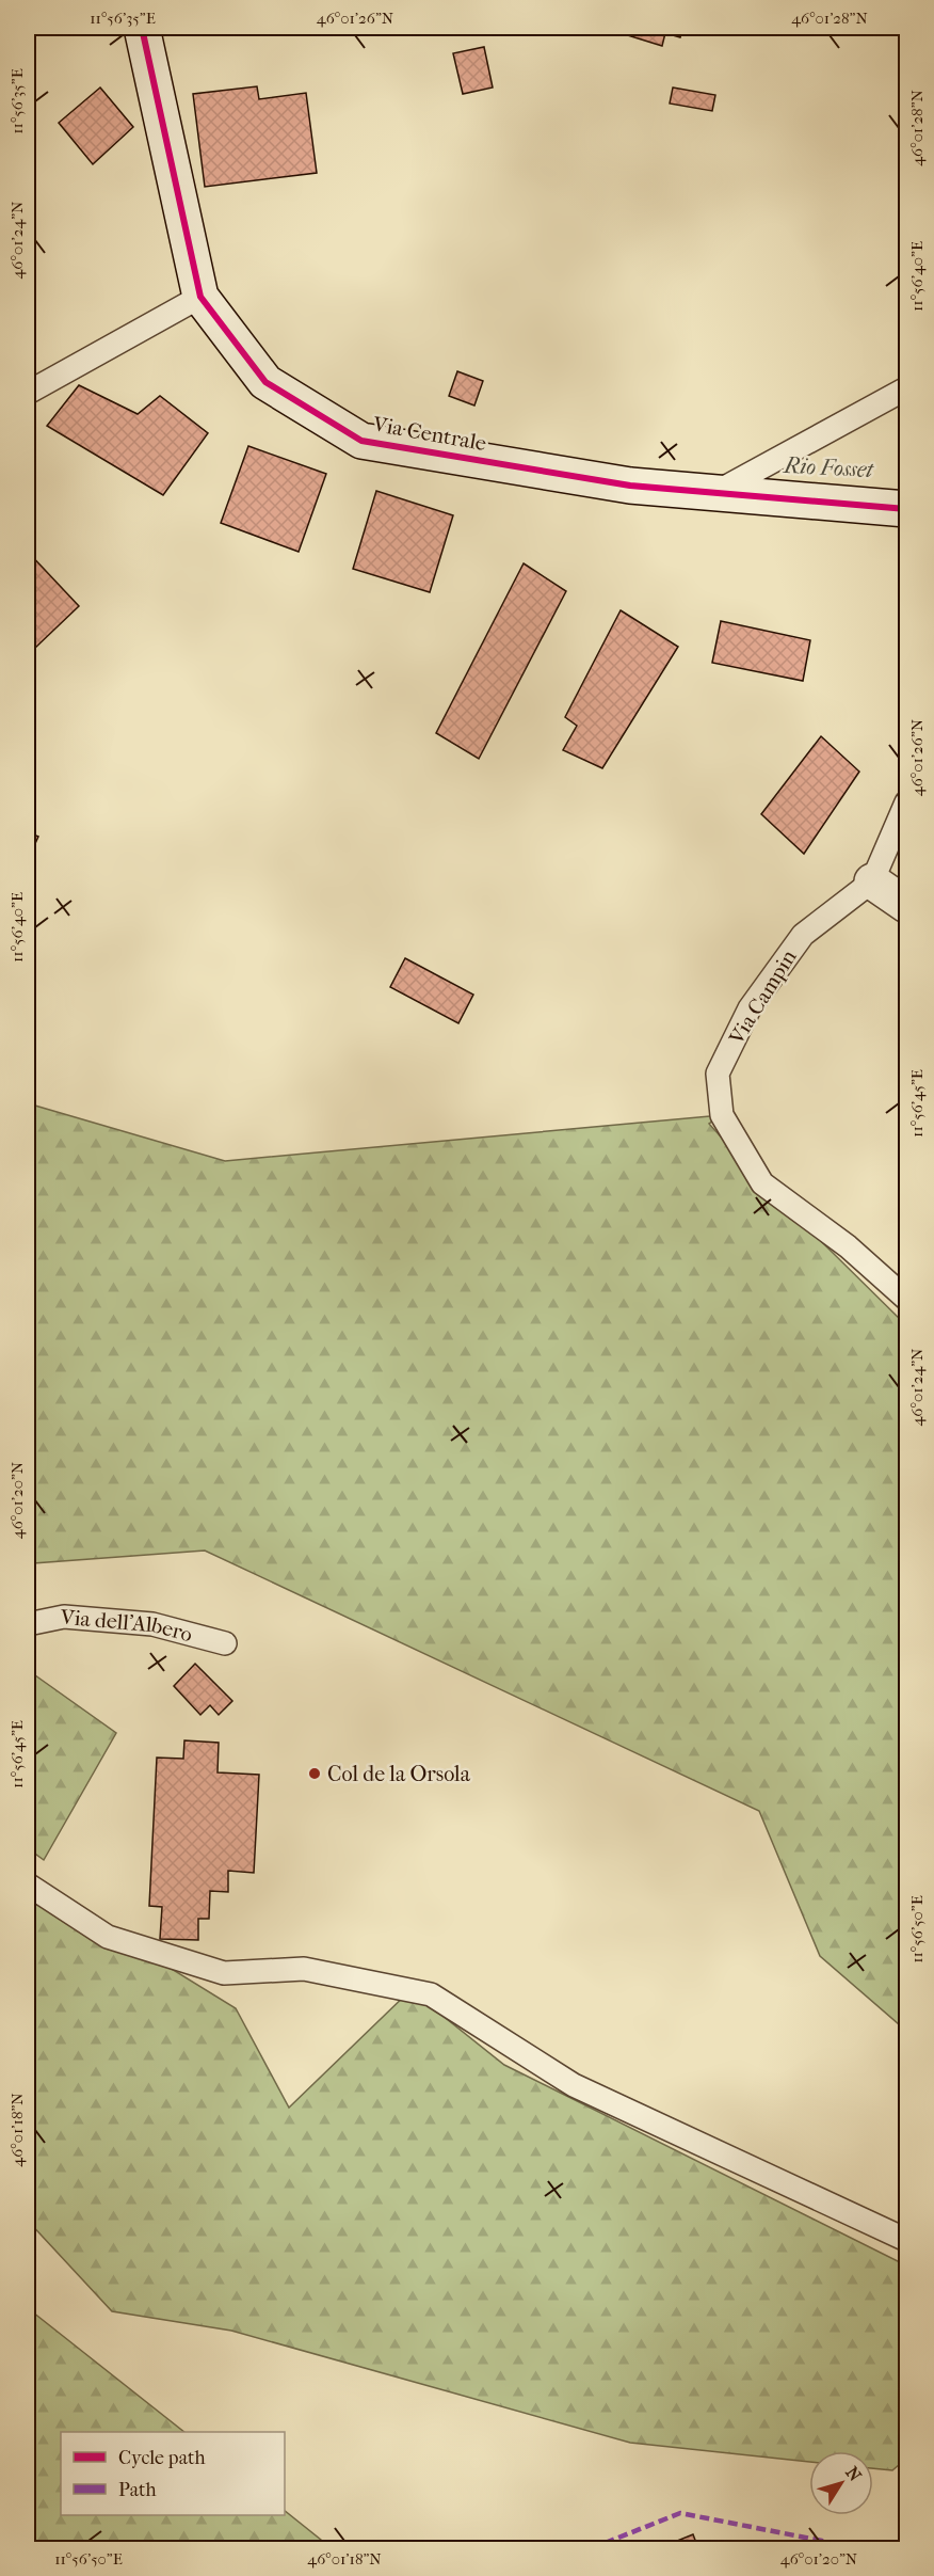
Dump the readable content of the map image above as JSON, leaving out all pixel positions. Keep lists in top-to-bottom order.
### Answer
{
  "streets": {
    "street": ["Via Centrale"],
    "lane": ["Via Campin", "Via dell'Albero"]
  },
  "water": ["Rio Fosset"],
  "places": ["Col de la Orsola"],
  "legend": ["Cycle path", "Path"],
  "north": "top right",
  "coordinates": [
    "11°56'35\"E",
    "46°01'26\"N",
    "46°01'28\"N",
    "46°01'24\"N",
    "11°56'40\"E",
    "11°56'45\"E",
    "46°01'20\"N",
    "11°56'50\"E",
    "46°01'18\"N"
  ]
}
